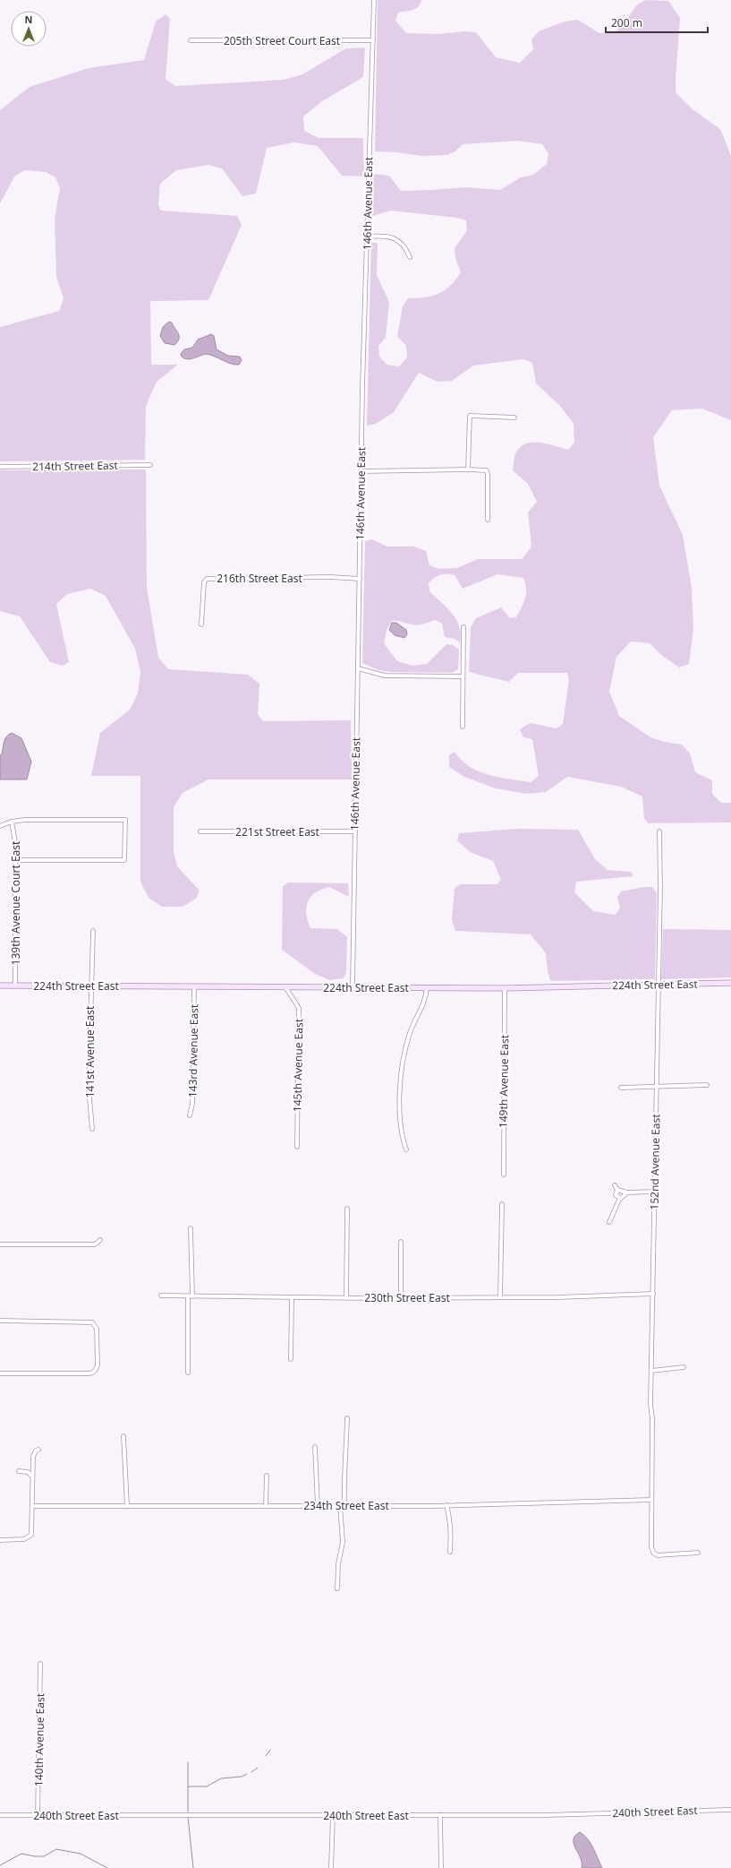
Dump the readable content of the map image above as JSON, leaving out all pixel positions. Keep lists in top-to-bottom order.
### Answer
{
  "streets": {
    "street": [
      "205th Street Court East",
      "146th Avenue East",
      "214th Street East",
      "216th Street East",
      "221st Street East",
      "139th Avenue Court East",
      "224th Street East",
      "143rd Avenue East",
      "141st Avenue East",
      "145th Avenue East",
      "149th Avenue East",
      "152nd Avenue East",
      "230th Street East",
      "234th Street East",
      "140th Avenue East",
      "240th Street East"
    ]
  },
  "crossings": [
    ["205th Street Court East", "146th Avenue East"],
    ["146th Avenue East", "216th Street East"],
    ["146th Avenue East", "221st Street East"],
    ["146th Avenue East", "224th Street East"],
    ["139th Avenue Court East", "224th Street East"],
    ["224th Street East", "143rd Avenue East"],
    ["224th Street East", "141st Avenue East"],
    ["224th Street East", "145th Avenue East"],
    ["224th Street East", "149th Avenue East"],
    ["224th Street East", "152nd Avenue East"],
    ["152nd Avenue East", "230th Street East"],
    ["152nd Avenue East", "234th Street East"],
    ["140th Avenue East", "240th Street East"]
  ],
  "scale_bar": "200 m",
  "north": "top"
}
